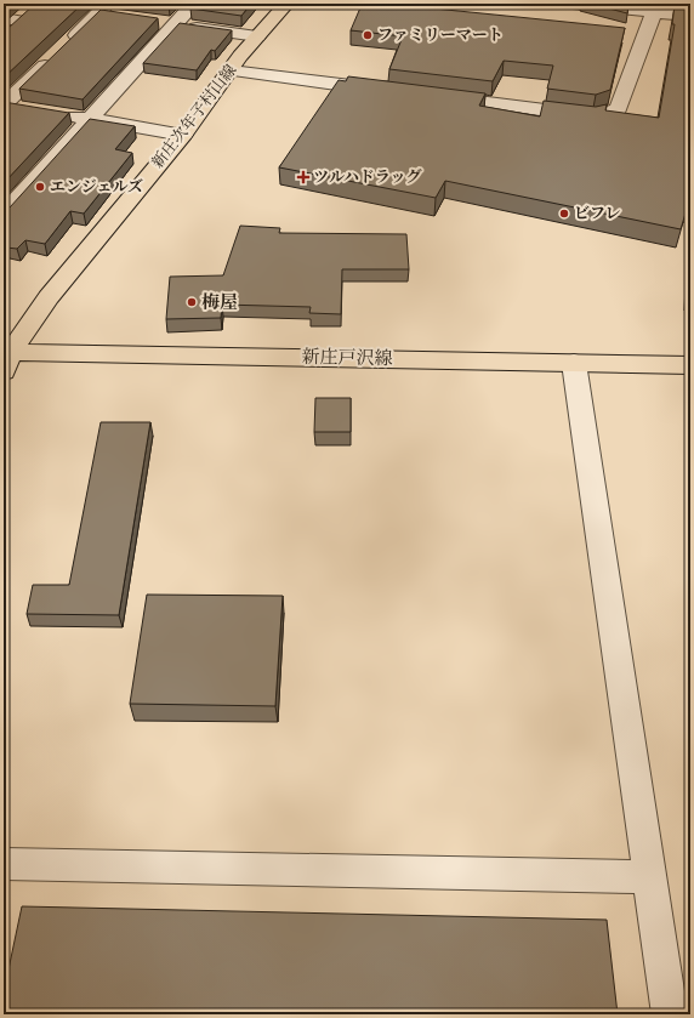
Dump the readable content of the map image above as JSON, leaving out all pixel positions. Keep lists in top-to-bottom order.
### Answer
{
  "streets": {
    "main road": ["新庄次年子村山線", "新庄戸沢線"]
  },
  "crossings": [
    ["新庄次年子村山線", "新庄戸沢線"]
  ],
  "places": {
    "other": [
      "ファミリーマート",
      "エンジェルズ",
      "ビフレ",
      "梅屋"
    ],
    "health": ["ツルハドラッグ"]
  }
}
